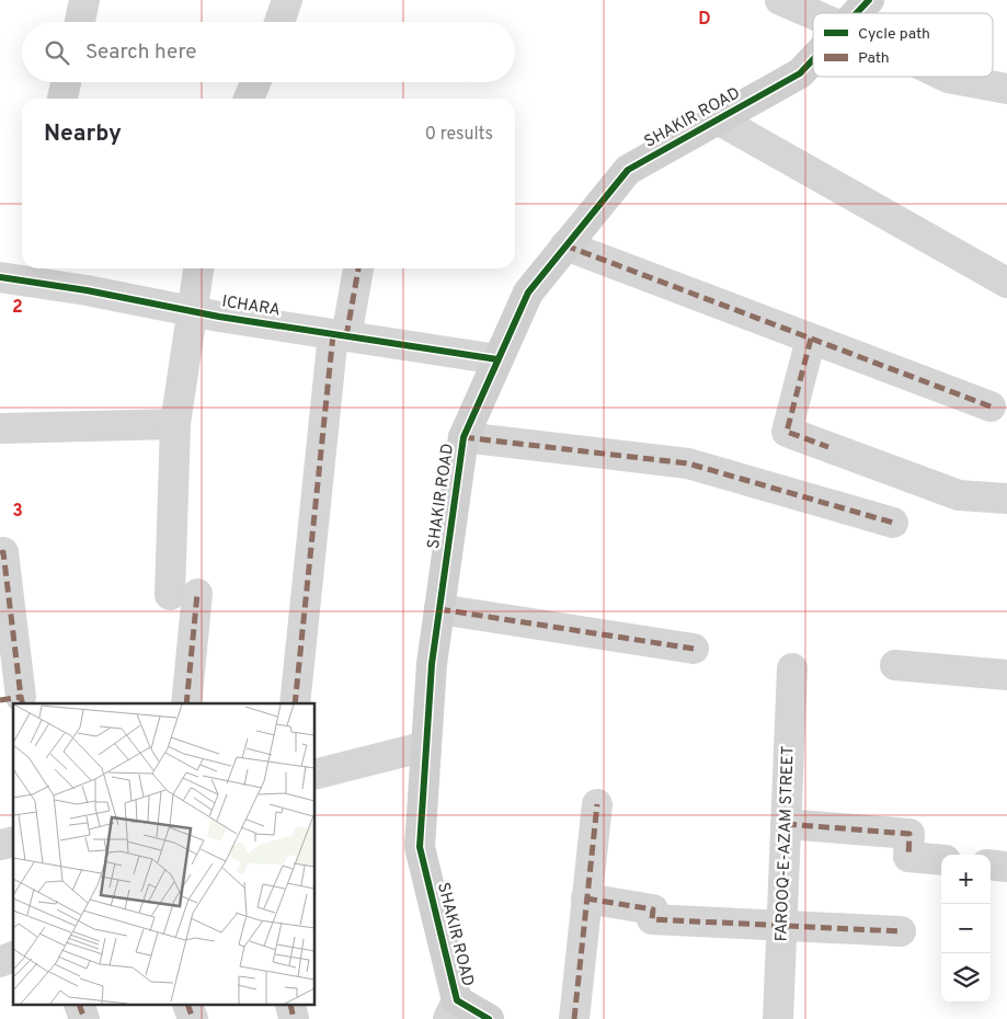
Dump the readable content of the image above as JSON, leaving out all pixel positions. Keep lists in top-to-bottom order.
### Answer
{
  "streets": {
    "street": ["SHAKIR ROAD", "ICHARA", "FAROOQ-E-AZAM STREET"]
  },
  "crossings": [
    ["SHAKIR ROAD", "ICHARA"]
  ],
  "legend": ["Cycle path", "Path"],
  "page": {
    "search": "Search here",
    "heading": ["Nearby", "0 results"],
    "map_buttons": ["+", "−"]
  },
  "grid": {
    "columns": ["D"],
    "rows": ["2", "3"]
  }
}
